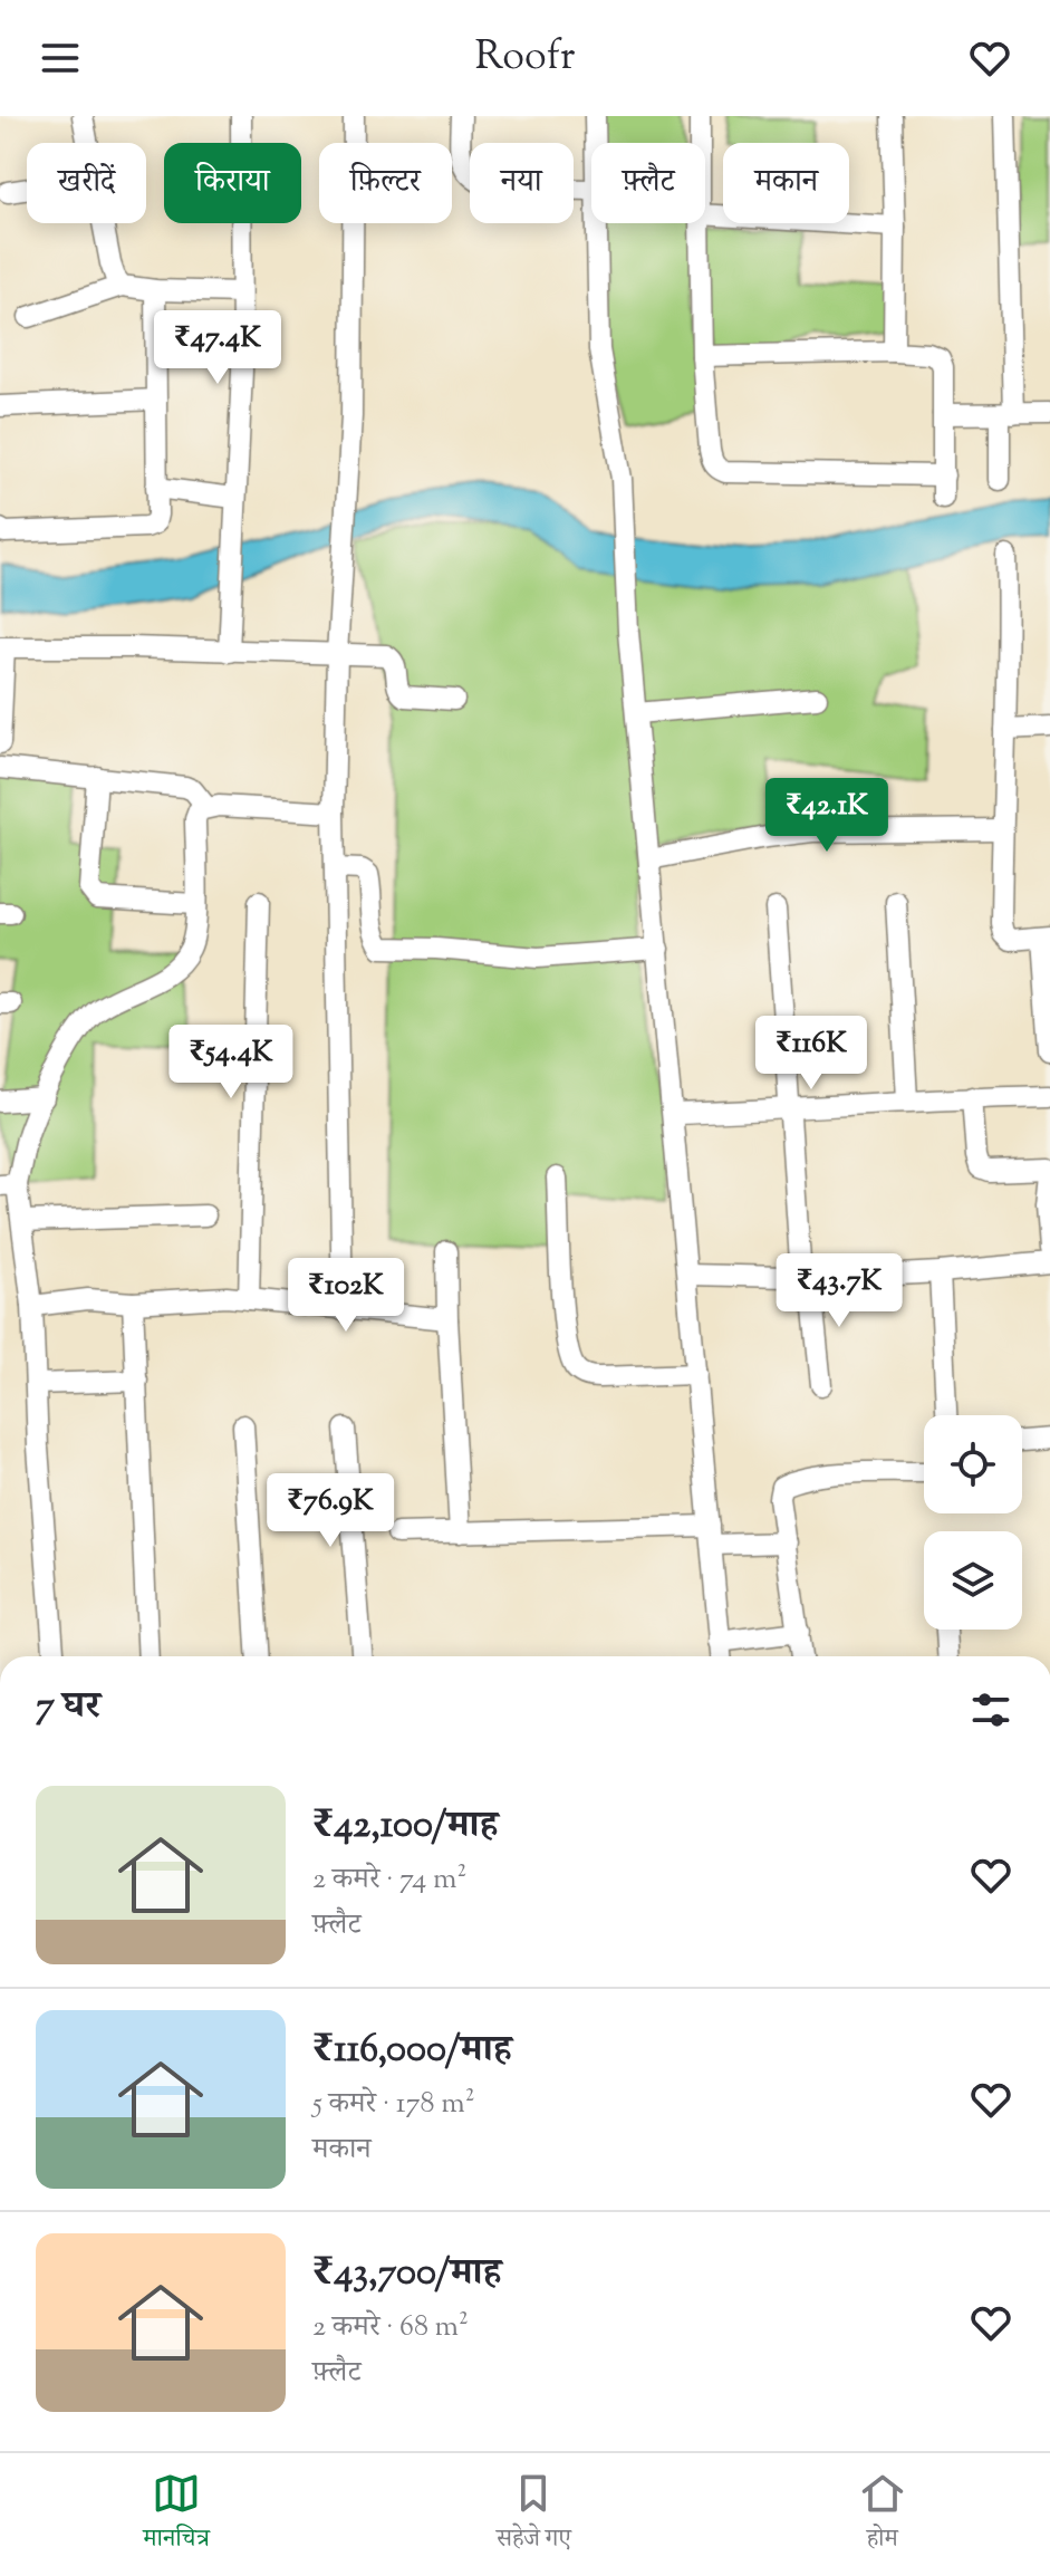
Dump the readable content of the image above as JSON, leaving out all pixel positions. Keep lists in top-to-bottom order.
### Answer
{
  "page": {
    "header": "Roofr",
    "chip": [
      "खरीदें",
      "किराया",
      "फ़िल्टर",
      "नया",
      "फ़्लैट",
      "मकान"
    ],
    "price": [
      "₹47.4K",
      "₹42.1K",
      "₹116K",
      "₹54.4K",
      "₹43.7K",
      "₹102K",
      "₹76.9K"
    ],
    "heading": "7 घर",
    "list": [
      {
        "name": "₹42,100/माह",
        "note": "2 कमरे · 74 m² · फ़्लैट"
      },
      {
        "name": "₹116,000/माह",
        "note": "5 कमरे · 178 m² · मकान"
      },
      {
        "name": "₹43,700/माह",
        "note": "2 कमरे · 68 m² · फ़्लैट"
      }
    ],
    "tabs": ["मानचित्र", "सहेजे गए", "होम"]
  }
}
